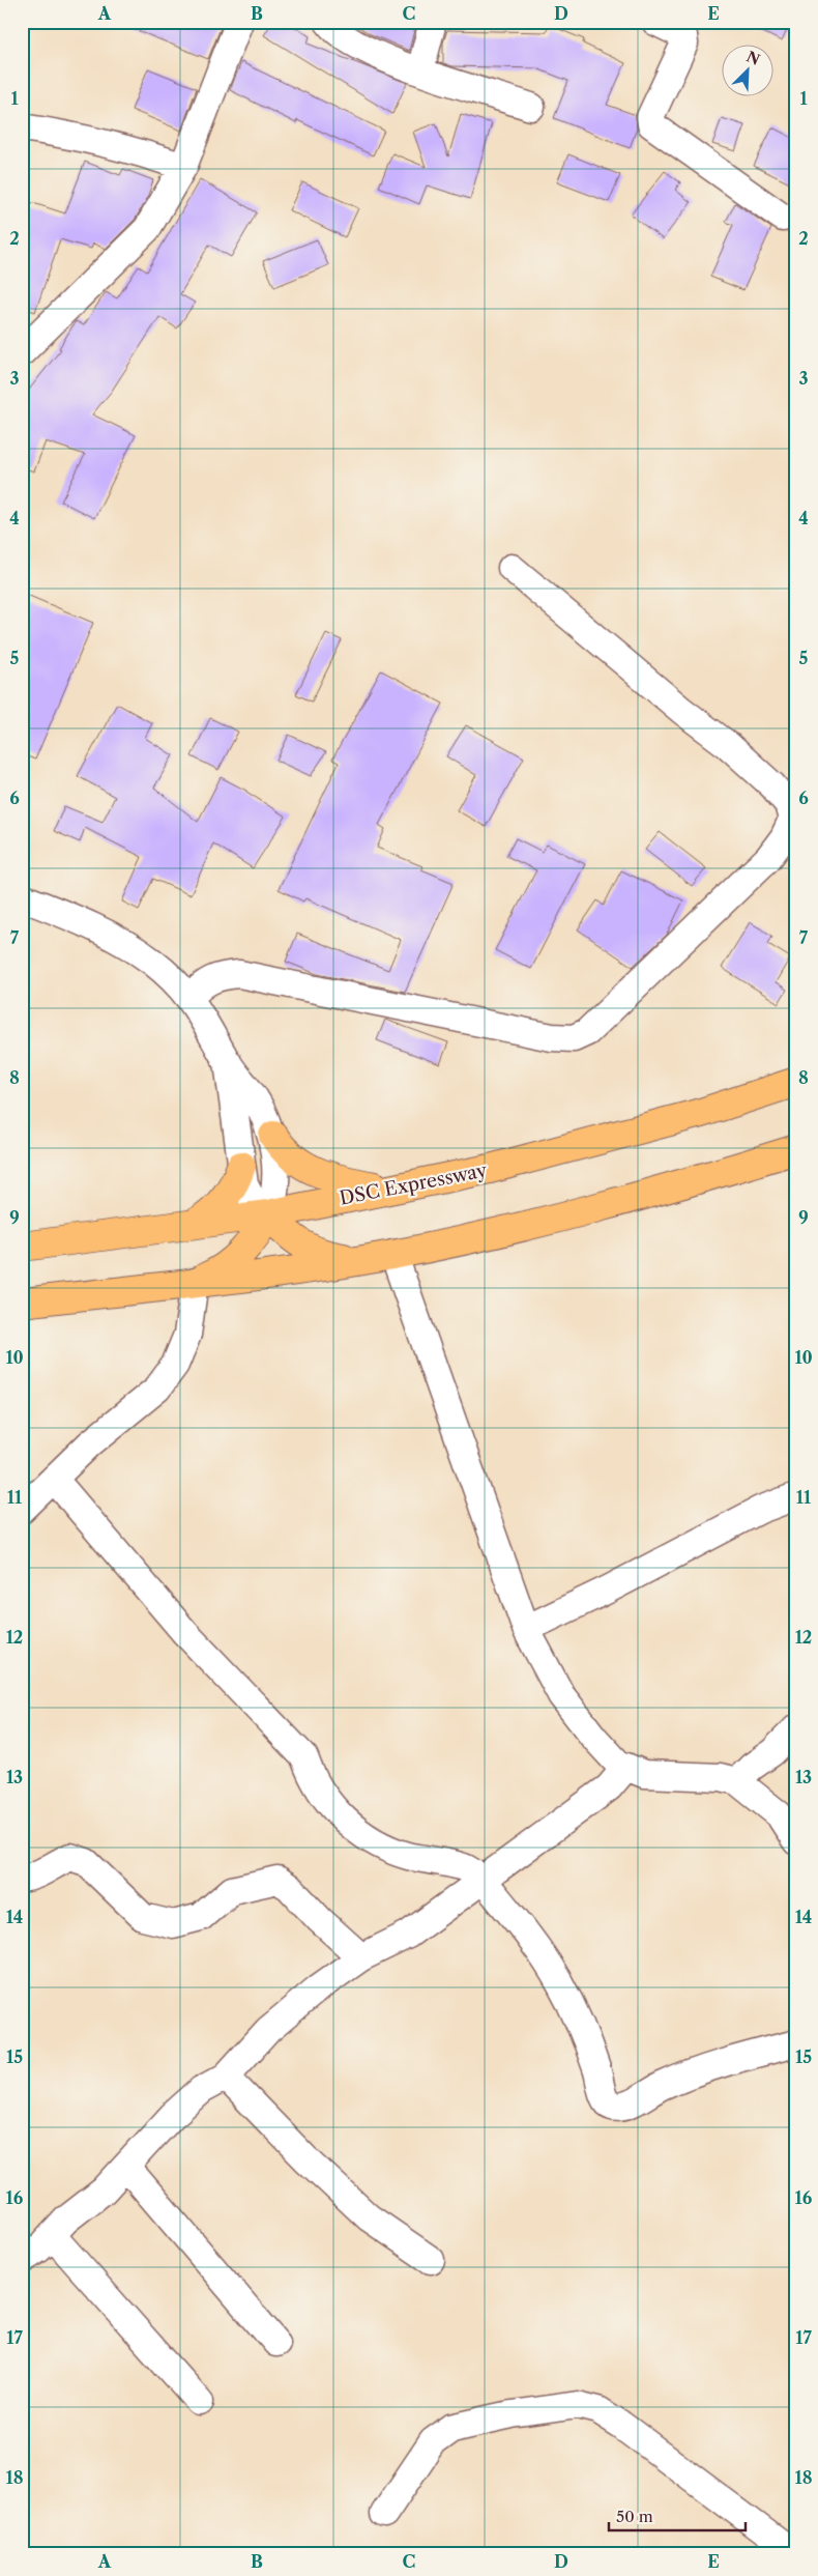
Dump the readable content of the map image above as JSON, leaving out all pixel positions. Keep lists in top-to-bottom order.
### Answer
{
  "streets": {
    "main road": ["DSC Expressway"]
  },
  "scale_bar": "50 m",
  "north": "top right",
  "grid": {
    "columns": [
      "A",
      "B",
      "C",
      "D",
      "E"
    ],
    "rows": [
      "1",
      "2",
      "3",
      "4",
      "5",
      "6",
      "7",
      "8",
      "9",
      "10",
      "11",
      "12",
      "13",
      "14",
      "15",
      "16",
      "17",
      "18"
    ]
  }
}
